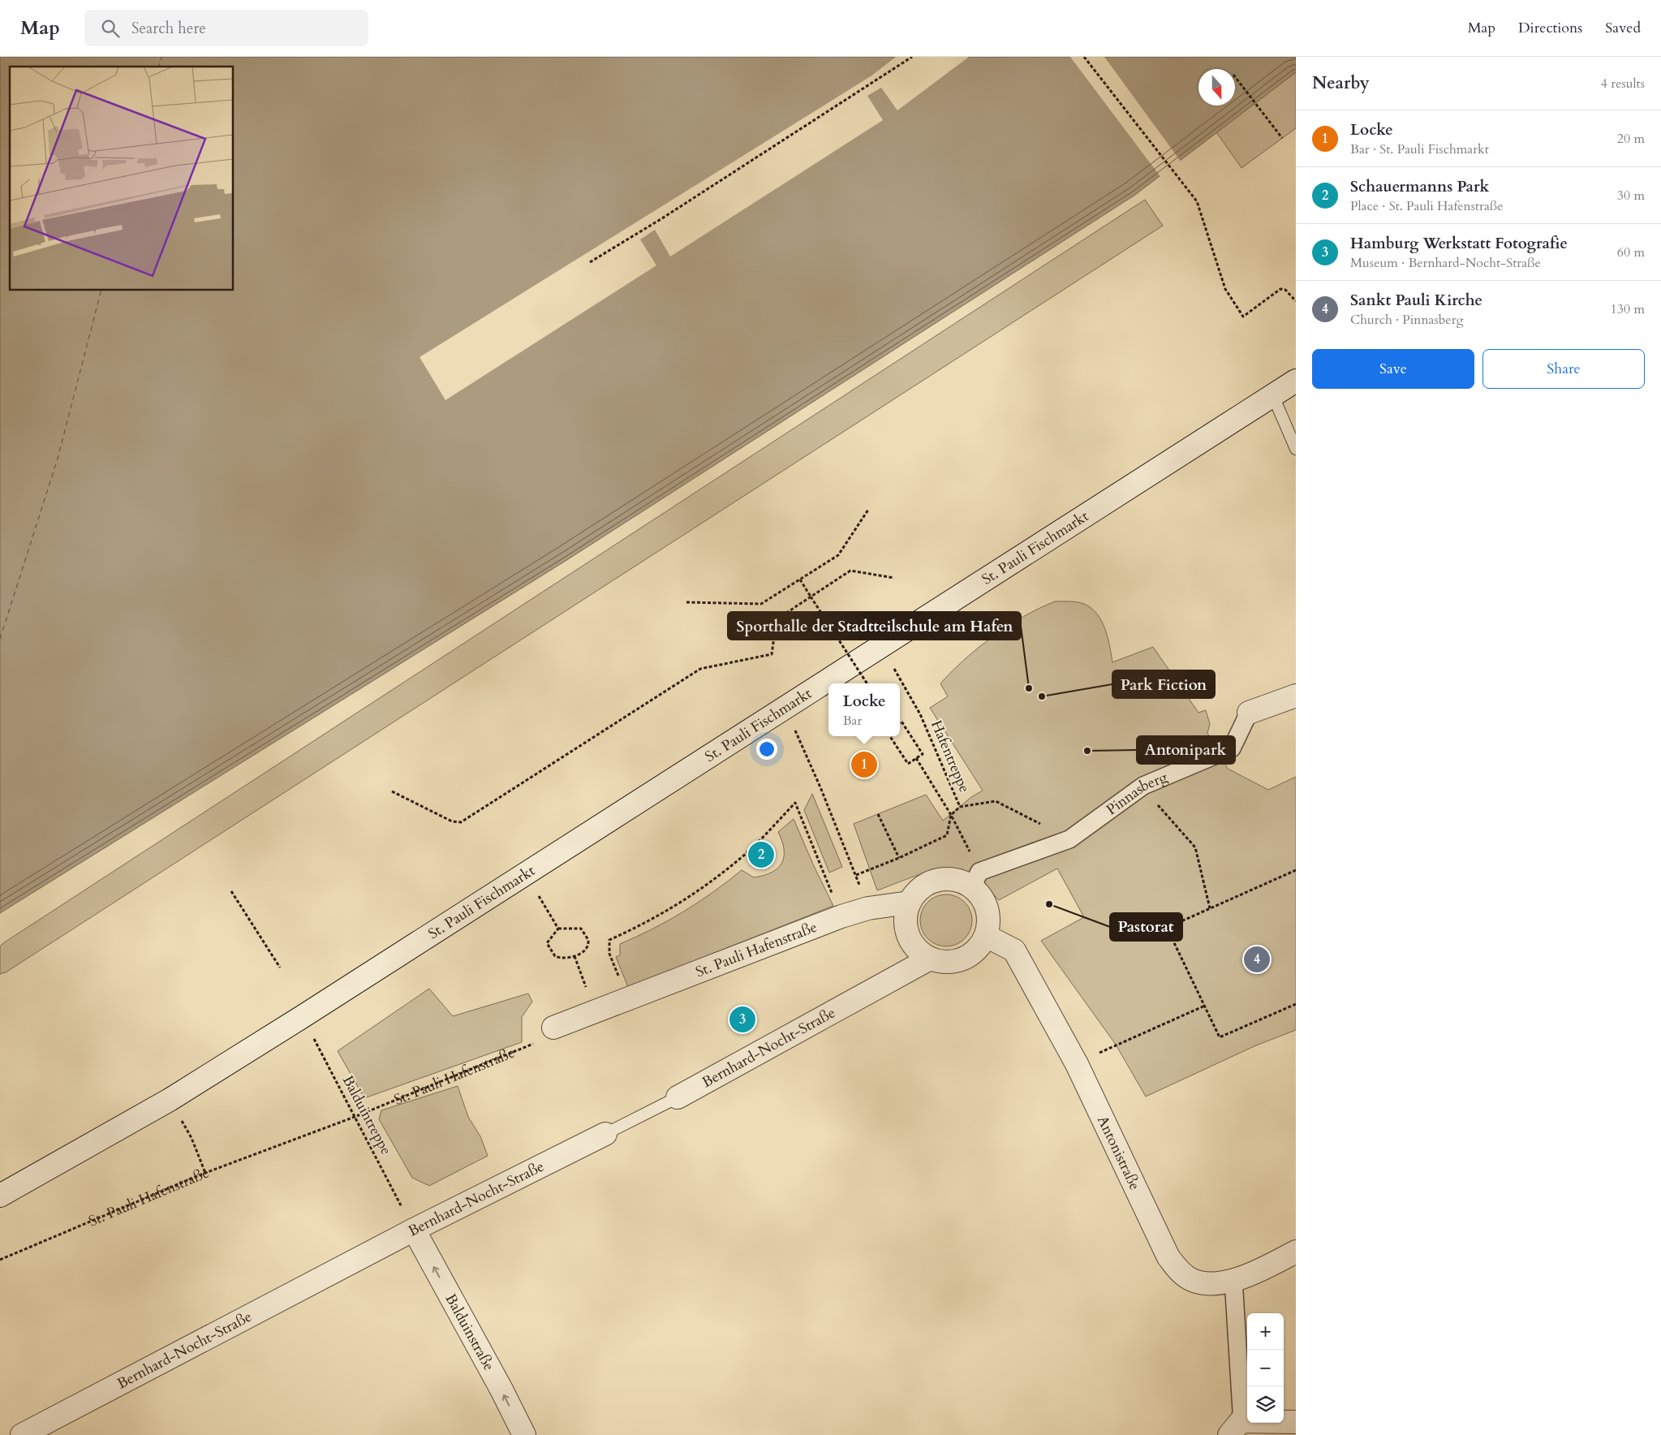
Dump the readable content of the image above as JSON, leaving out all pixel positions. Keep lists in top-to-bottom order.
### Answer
{
  "streets": {
    "street": [
      "St. Pauli Fischmarkt",
      "Pinnasberg",
      "St. Pauli Hafenstraße",
      "Bernhard-Nocht-Straße",
      "Antonistraße",
      "Balduinstraße"
    ],
    "path": ["Hafentreppe", "Balduintreppe"]
  },
  "crossings": [
    ["St. Pauli Fischmarkt", "Hafentreppe"],
    ["Pinnasberg", "St. Pauli Hafenstraße"],
    ["Pinnasberg", "Bernhard-Nocht-Straße"],
    ["Pinnasberg", "Antonistraße"],
    ["St. Pauli Hafenstraße", "Bernhard-Nocht-Straße"],
    ["St. Pauli Hafenstraße", "Balduintreppe"],
    ["St. Pauli Hafenstraße", "Antonistraße"],
    ["Bernhard-Nocht-Straße", "Antonistraße"],
    ["Bernhard-Nocht-Straße", "Balduinstraße"]
  ],
  "one_way": ["Balduinstraße"],
  "places": [
    "Sporthalle der Stadtteilschule am Hafen",
    "Park Fiction",
    "Antonipark",
    "Pastorat"
  ],
  "north": "bottom",
  "page": {
    "header": "Map",
    "search": "Search here",
    "nav": ["Map", "Directions", "Saved"],
    "heading": ["Nearby", "4 results"],
    "list": [
      {
        "mark": "1",
        "name": "Locke",
        "note": "Bar · St. Pauli Fischmarkt",
        "value": "20 m"
      },
      {
        "mark": "2",
        "name": "Schauermanns Park",
        "note": "Place · St. Pauli Hafenstraße",
        "value": "30 m"
      },
      {
        "mark": "3",
        "name": "Hamburg Werkstatt Fotografie",
        "note": "Museum · Bernhard-Nocht-Straße",
        "value": "60 m"
      },
      {
        "mark": "4",
        "name": "Sankt Pauli Kirche",
        "note": "Church · Pinnasberg",
        "value": "130 m"
      }
    ],
    "buttons": ["Save", "Share"],
    "popup": ["Locke", "Bar"],
    "pins": [
      "1",
      "2",
      "4",
      "3"
    ],
    "map_buttons": ["+", "−"]
  }
}
